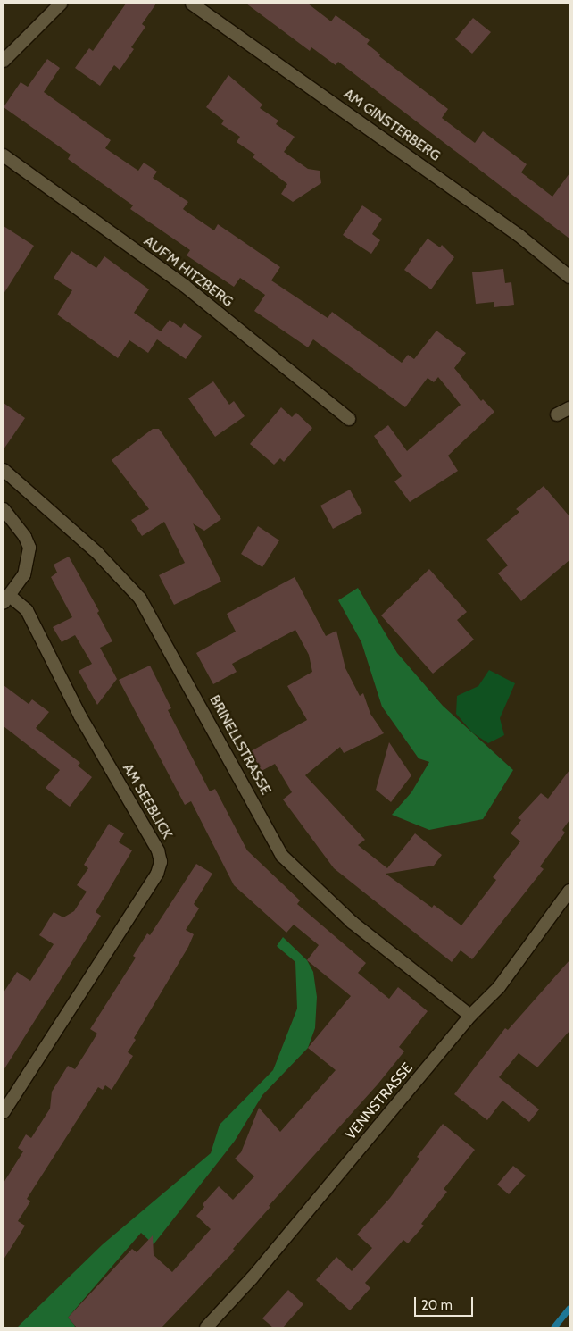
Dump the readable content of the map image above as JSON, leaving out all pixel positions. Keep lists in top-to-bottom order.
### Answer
{
  "streets": {
    "street": [
      "AM GINSTERBERG",
      "AUF'M HITZBERG",
      "BRINELLSTRASSE",
      "AM SEEBLICK",
      "VENNSTRASSE"
    ]
  },
  "crossings": [
    ["BRINELLSTRASSE", "VENNSTRASSE"]
  ],
  "scale_bar": "20 m"
}
